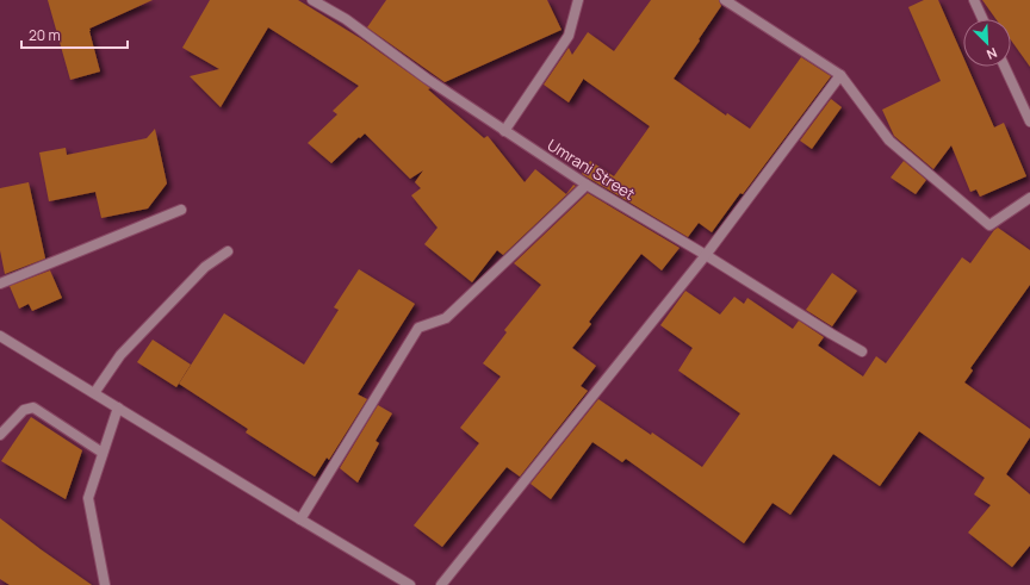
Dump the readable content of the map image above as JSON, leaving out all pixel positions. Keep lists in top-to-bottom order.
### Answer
{
  "streets": {
    "street": ["Umrani Street"]
  },
  "scale_bar": "20 m",
  "north": "bottom right"
}
